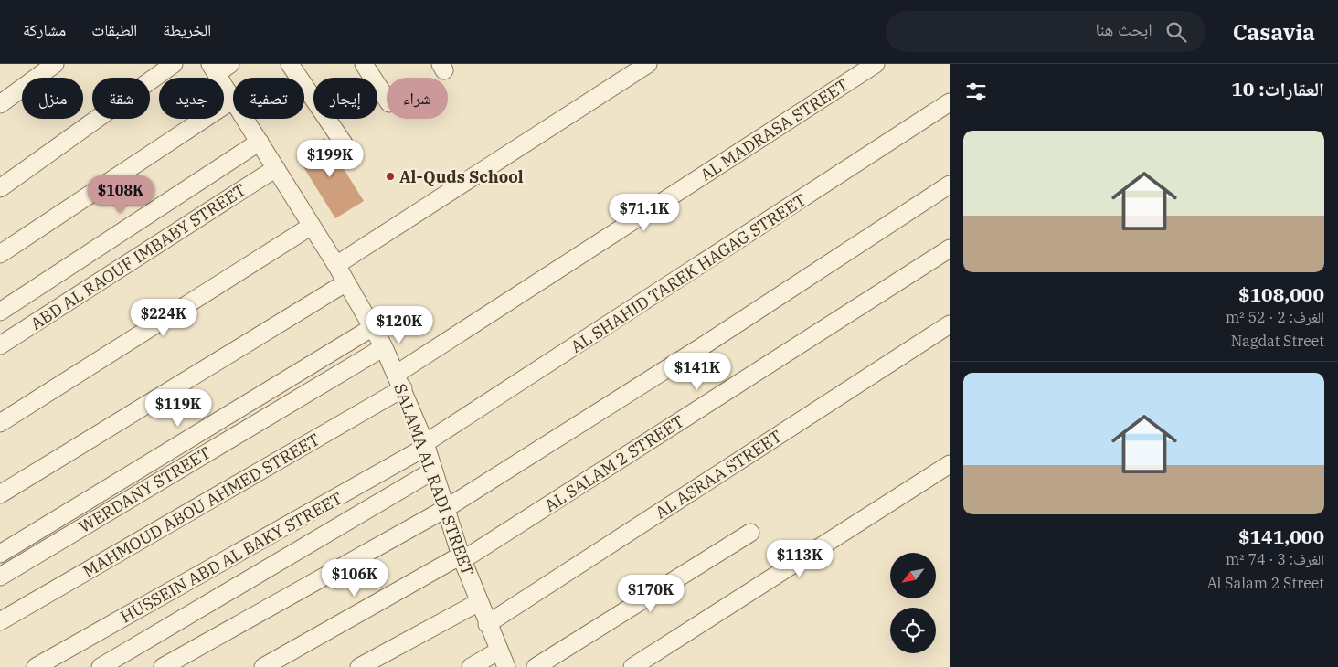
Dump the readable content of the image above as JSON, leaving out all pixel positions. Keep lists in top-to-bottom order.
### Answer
{
  "streets": {
    "street": [
      "AL MADRASA STREET",
      "ABD AL RAOUF IMBABY STREET",
      "AL SHAHID TAREK HAGAG STREET",
      "AL SALAM 2 STREET",
      "AL ASRAA STREET",
      "SALAMA AL RADI STREET",
      "WERDANY STREET",
      "MAHMOUD ABOU AHMED STREET",
      "HUSSEIN ABD AL BAKY STREET"
    ]
  },
  "crossings": [
    ["AL MADRASA STREET", "SALAMA AL RADI STREET"],
    ["AL MADRASA STREET", "MAHMOUD ABOU AHMED STREET"],
    ["ABD AL RAOUF IMBABY STREET", "SALAMA AL RADI STREET"],
    ["AL SHAHID TAREK HAGAG STREET", "SALAMA AL RADI STREET"],
    ["AL SHAHID TAREK HAGAG STREET", "HUSSEIN ABD AL BAKY STREET"],
    ["AL SALAM 2 STREET", "SALAMA AL RADI STREET"],
    ["AL ASRAA STREET", "SALAMA AL RADI STREET"],
    ["SALAMA AL RADI STREET", "WERDANY STREET"],
    ["SALAMA AL RADI STREET", "MAHMOUD ABOU AHMED STREET"],
    ["SALAMA AL RADI STREET", "HUSSEIN ABD AL BAKY STREET"]
  ],
  "places": ["Al-Quds School"],
  "north": "bottom left",
  "page": {
    "header": "Casavia",
    "search": "ابحث هنا",
    "nav": ["الخريطة", "الطبقات", "مشاركة"],
    "heading": "العقارات: 10",
    "chip": [
      "شراء",
      "إيجار",
      "تصفية",
      "جديد",
      "شقة",
      "منزل"
    ],
    "list": [
      {
        "name": "$108,000",
        "note": "الغرف: 2 · 52 m² · Nagdat Street"
      },
      {
        "name": "$141,000",
        "note": "الغرف: 3 · 74 m² · Al Salam 2 Street"
      }
    ],
    "price": [
      "$199K",
      "$108K",
      "$71.1K",
      "$224K",
      "$120K",
      "$141K",
      "$119K",
      "$113K",
      "$106K",
      "$170K"
    ]
  }
}
